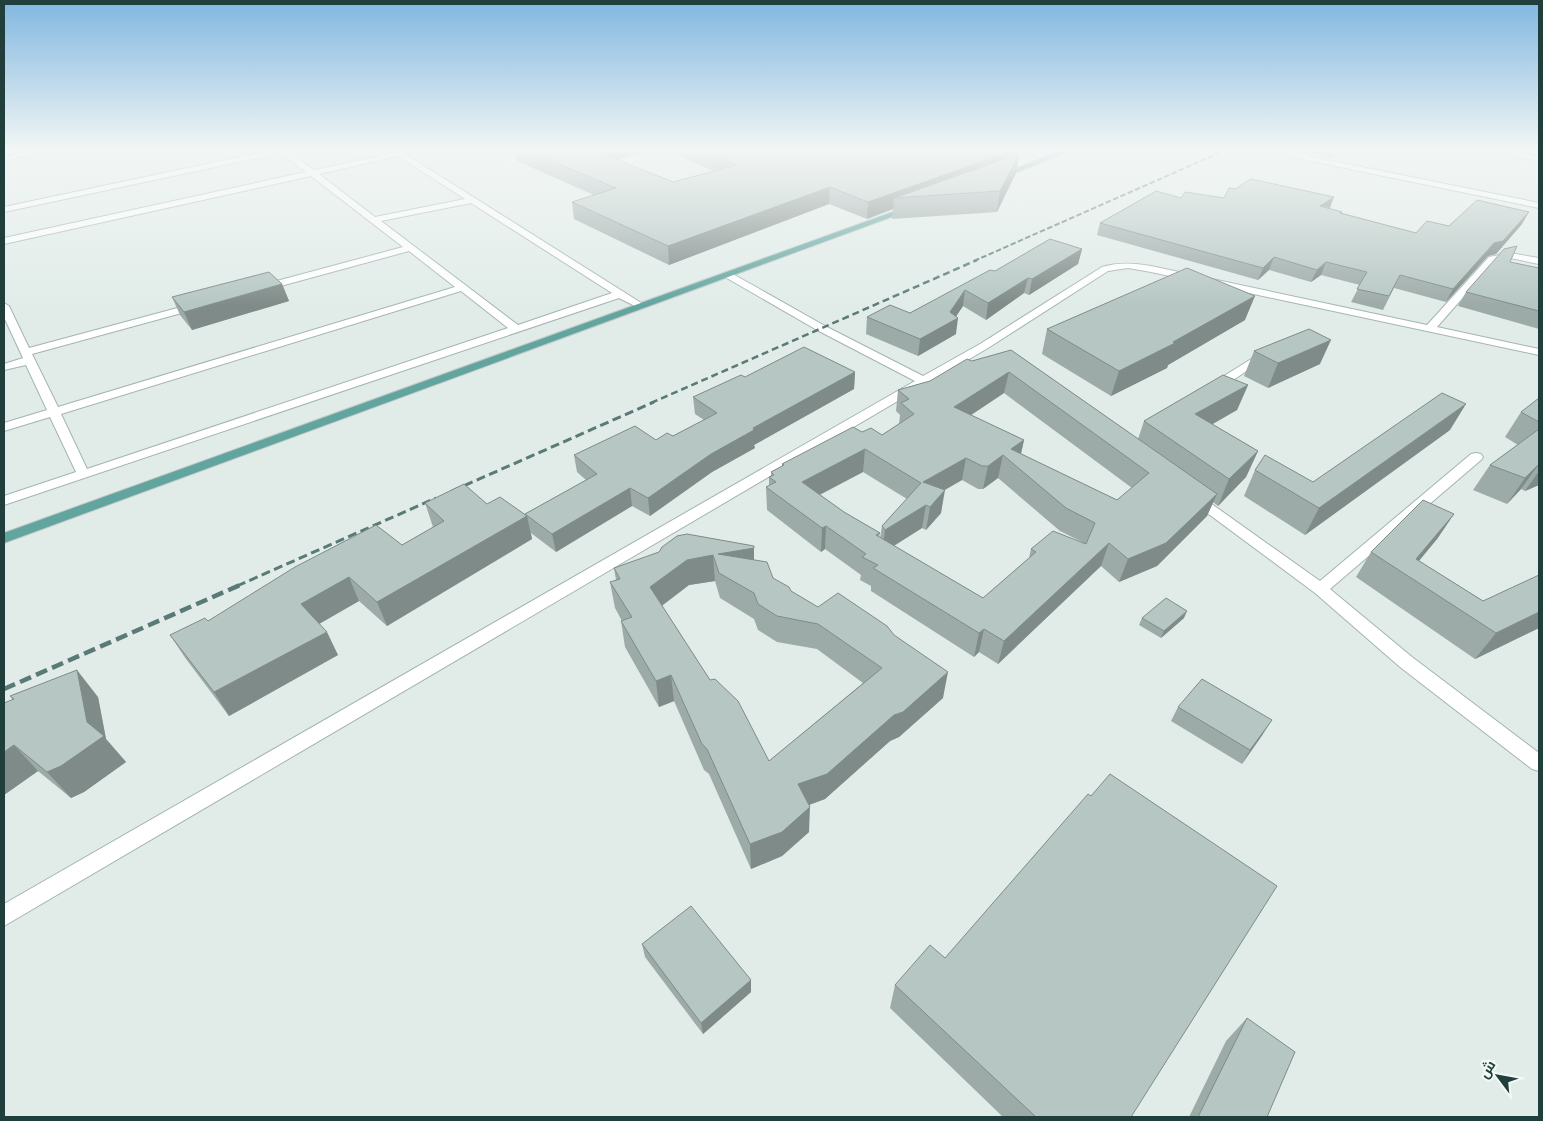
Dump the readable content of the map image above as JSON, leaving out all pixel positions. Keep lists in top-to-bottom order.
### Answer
{
  "north": "top left"
}
